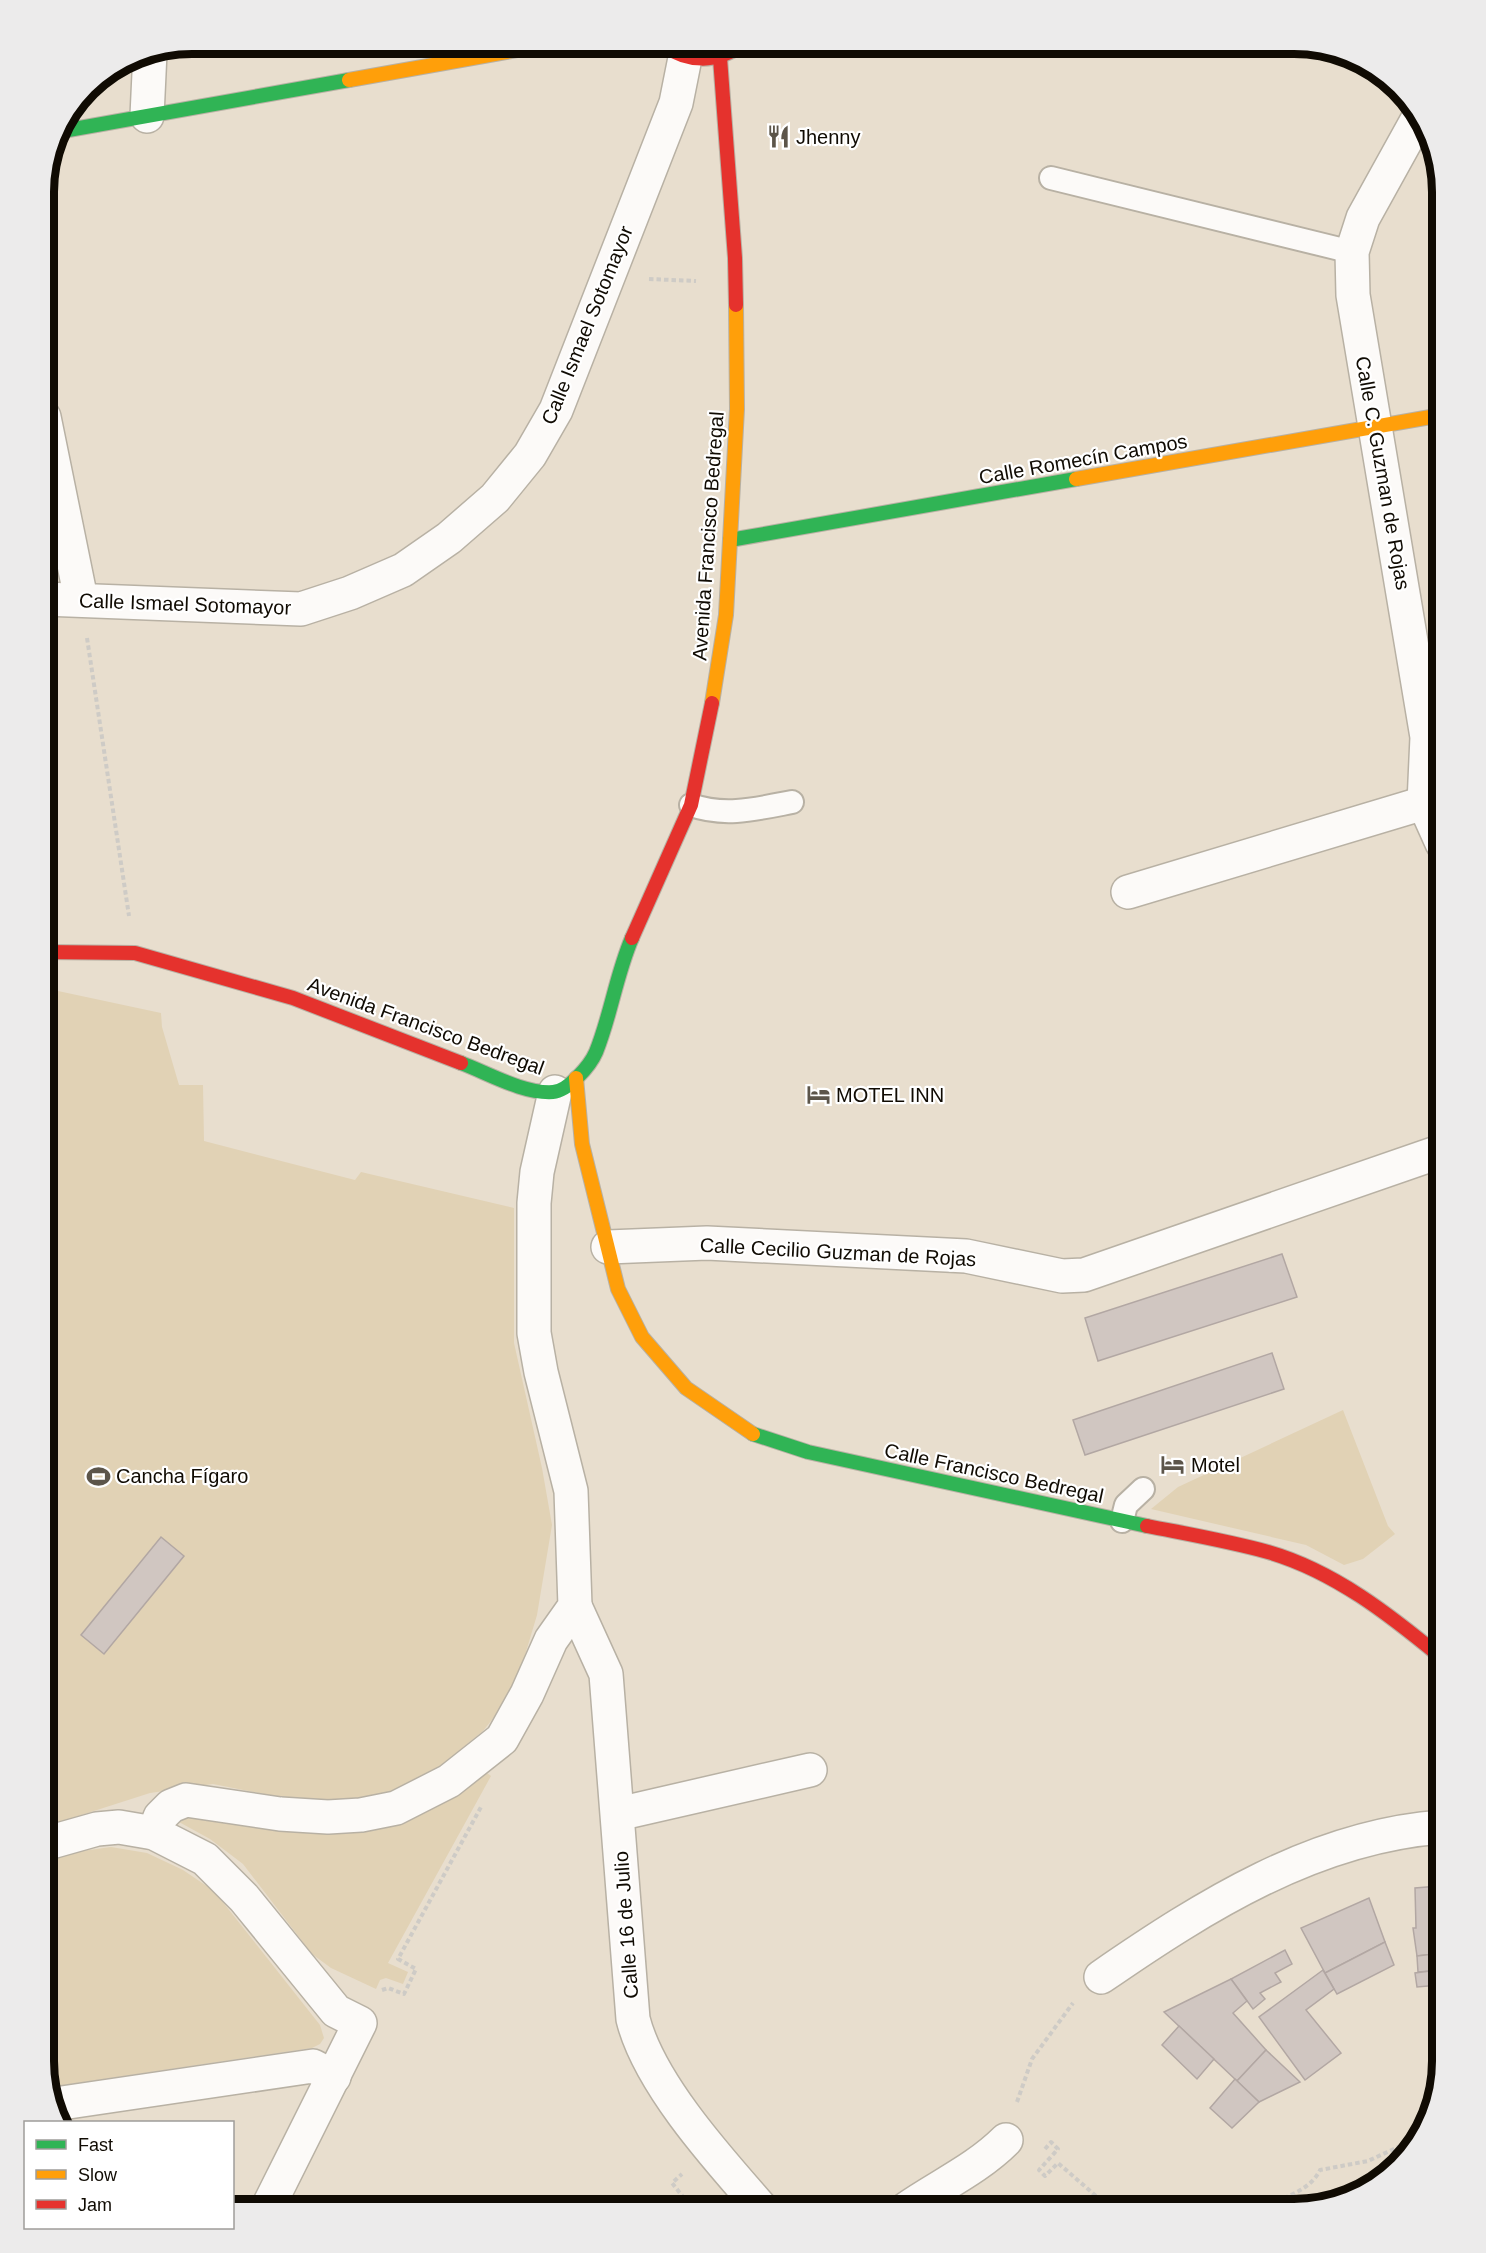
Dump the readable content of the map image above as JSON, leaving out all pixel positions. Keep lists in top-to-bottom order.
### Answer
{
  "streets": {
    "main road": ["Calle Romecín Campos", "Avenida Francisco Bedregal", "Calle Francisco Bedregal"],
    "street": [
      "Calle Ismael Sotomayor",
      "Calle C. Guzman de Rojas",
      "Calle Cecilio Guzman de Rojas",
      "Calle 16 de Julio"
    ]
  },
  "crossings": [
    ["Calle Romecín Campos", "Calle C. Guzman de Rojas"],
    ["Calle Romecín Campos", "Avenida Francisco Bedregal"],
    ["Avenida Francisco Bedregal", "Calle Francisco Bedregal"],
    ["Calle Cecilio Guzman de Rojas", "Calle Francisco Bedregal"]
  ],
  "places": {
    "restaurant": ["Jhenny"],
    "hotel": ["MOTEL INN", "Motel"],
    "sports": ["Cancha Fígaro"]
  },
  "legend": ["Fast", "Slow", "Jam"]
}
